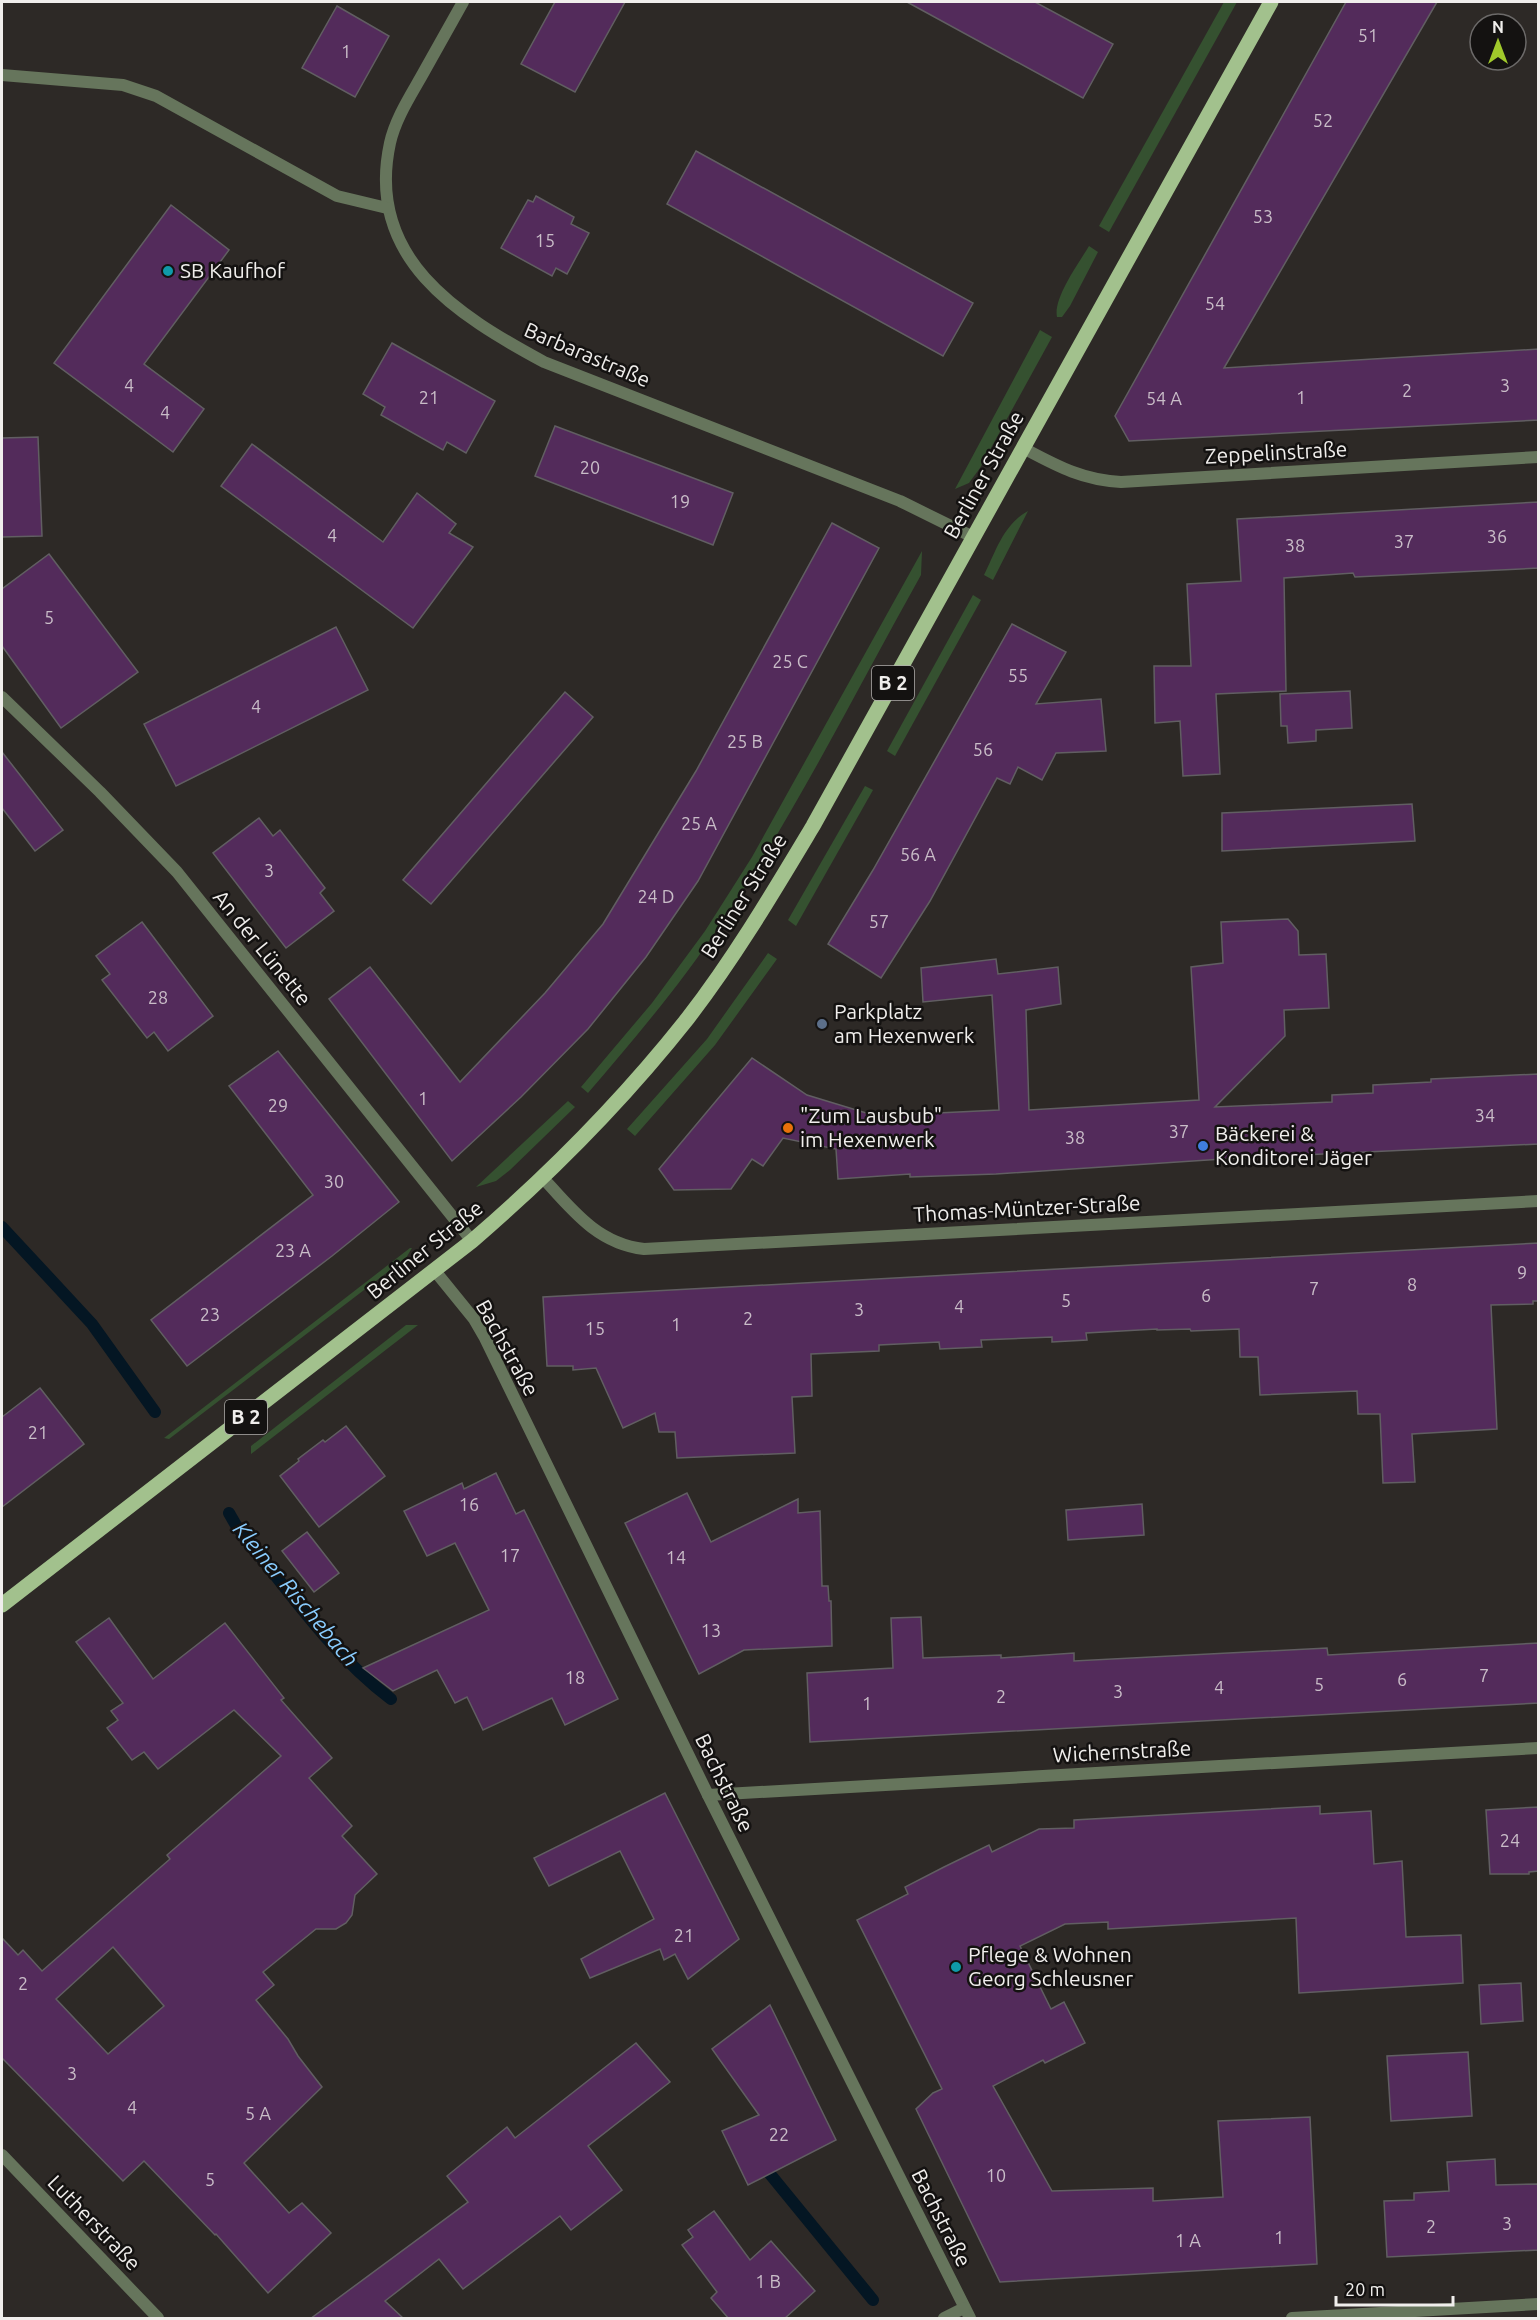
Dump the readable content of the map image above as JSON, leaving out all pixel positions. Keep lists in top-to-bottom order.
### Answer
{
  "streets": {
    "main road": ["Berliner Straße", "B 2"],
    "street": [
      "Barbarastraße",
      "Zeppelinstraße",
      "An der Lünette",
      "Thomas-Müntzer-Straße",
      "Bachstraße",
      "Wichernstraße",
      "Lutherstraße"
    ]
  },
  "crossings": [
    ["Barbarastraße", "Berliner Straße"],
    ["Zeppelinstraße", "Berliner Straße"],
    ["Berliner Straße", "An der Lünette"],
    ["Berliner Straße", "Thomas-Müntzer-Straße"],
    ["Berliner Straße", "Bachstraße"],
    ["Bachstraße", "Wichernstraße"]
  ],
  "water": ["Kleiner Rischebach"],
  "places": [
    "SB Kaufhof",
    "Parkplatz am Hexenwerk",
    "\"Zum Lausbub\" im Hexenwerk",
    "Bäckerei & Konditorei Jäger",
    "Pflege & Wohnen Georg Schleusner"
  ],
  "house_numbers": [
    "51",
    "1",
    "52",
    "53",
    "15",
    "54",
    "4",
    "3",
    "2",
    "21",
    "1",
    "54 A",
    "4",
    "20",
    "19",
    "4",
    "36",
    "37",
    "38",
    "5",
    "25 C",
    "55",
    "4",
    "25 B",
    "56",
    "25 A",
    "56 A",
    "3",
    "24 D",
    "57",
    "28",
    "1",
    "29",
    "34",
    "37",
    "38",
    "30",
    "23 A",
    "9",
    "8",
    "7",
    "6",
    "5",
    "4",
    "3",
    "23",
    "2",
    "1",
    "15",
    "21",
    "16",
    "17",
    "14",
    "13",
    "7",
    "18",
    "6",
    "5",
    "4",
    "3",
    "2",
    "1",
    "24",
    "21",
    "2",
    "3",
    "4",
    "5 A",
    "22",
    "10",
    "5",
    "3",
    "2",
    "1",
    "1 A",
    "1 B"
  ],
  "scale_bar": "20 m",
  "north": "top"
}
